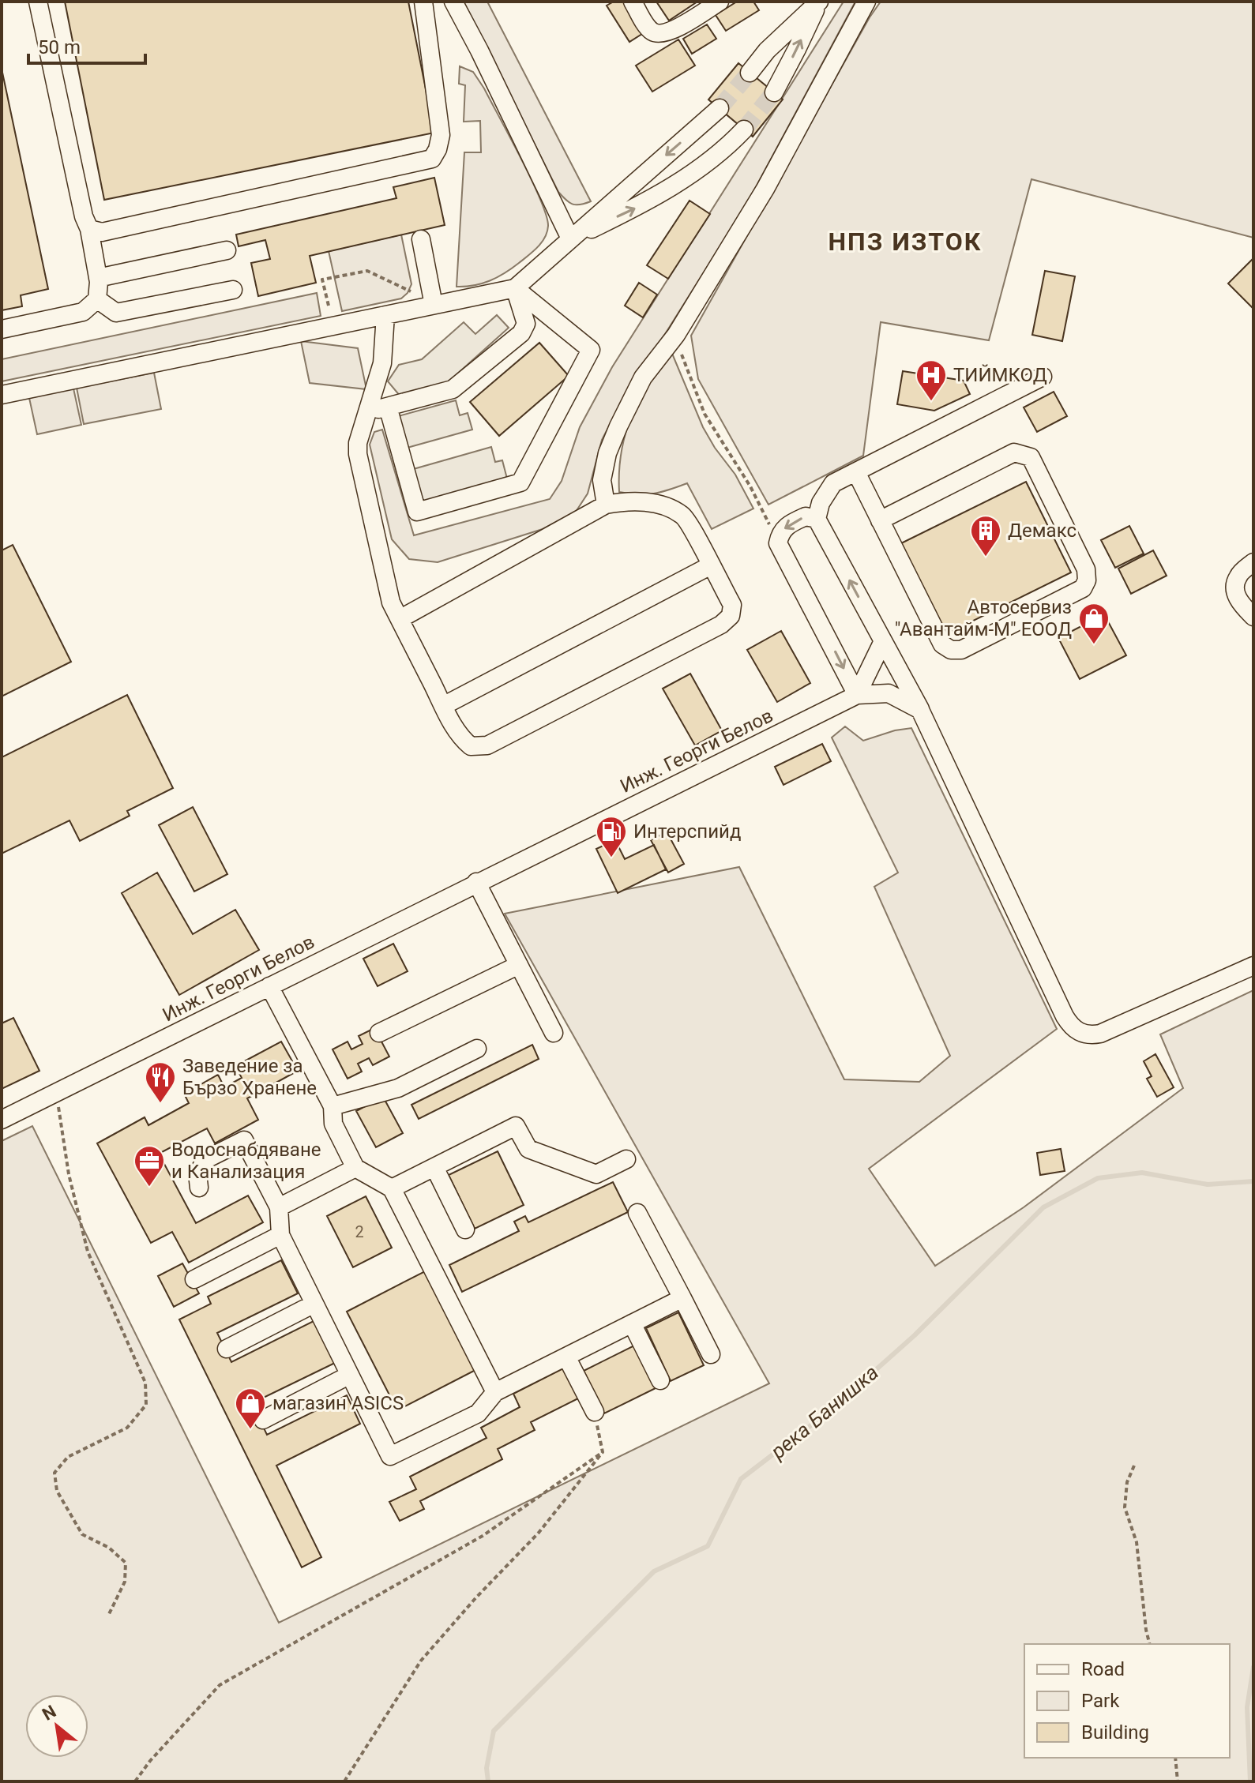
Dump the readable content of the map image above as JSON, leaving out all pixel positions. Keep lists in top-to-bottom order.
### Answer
{
  "streets": {
    "street": ["Инж. Георги Белов"]
  },
  "districts": ["НПЗ ИЗТОК"],
  "water": ["река Банишка"],
  "places": {
    "hospital": ["ТИЙМКОД"],
    "building": ["Демакс"],
    "shop": ["Автосервиз \"Авантайм-М\" ЕООД", "магазин ASICS"],
    "fuel station": ["Интерспийд"],
    "restaurant": ["Заведение за Бързо Хранене"],
    "office": ["Водоснабдяване и Канализация"]
  },
  "house_numbers": ["2"],
  "legend": ["Road", "Park", "Building"],
  "scale_bar": "50 m",
  "north": "top left"
}
